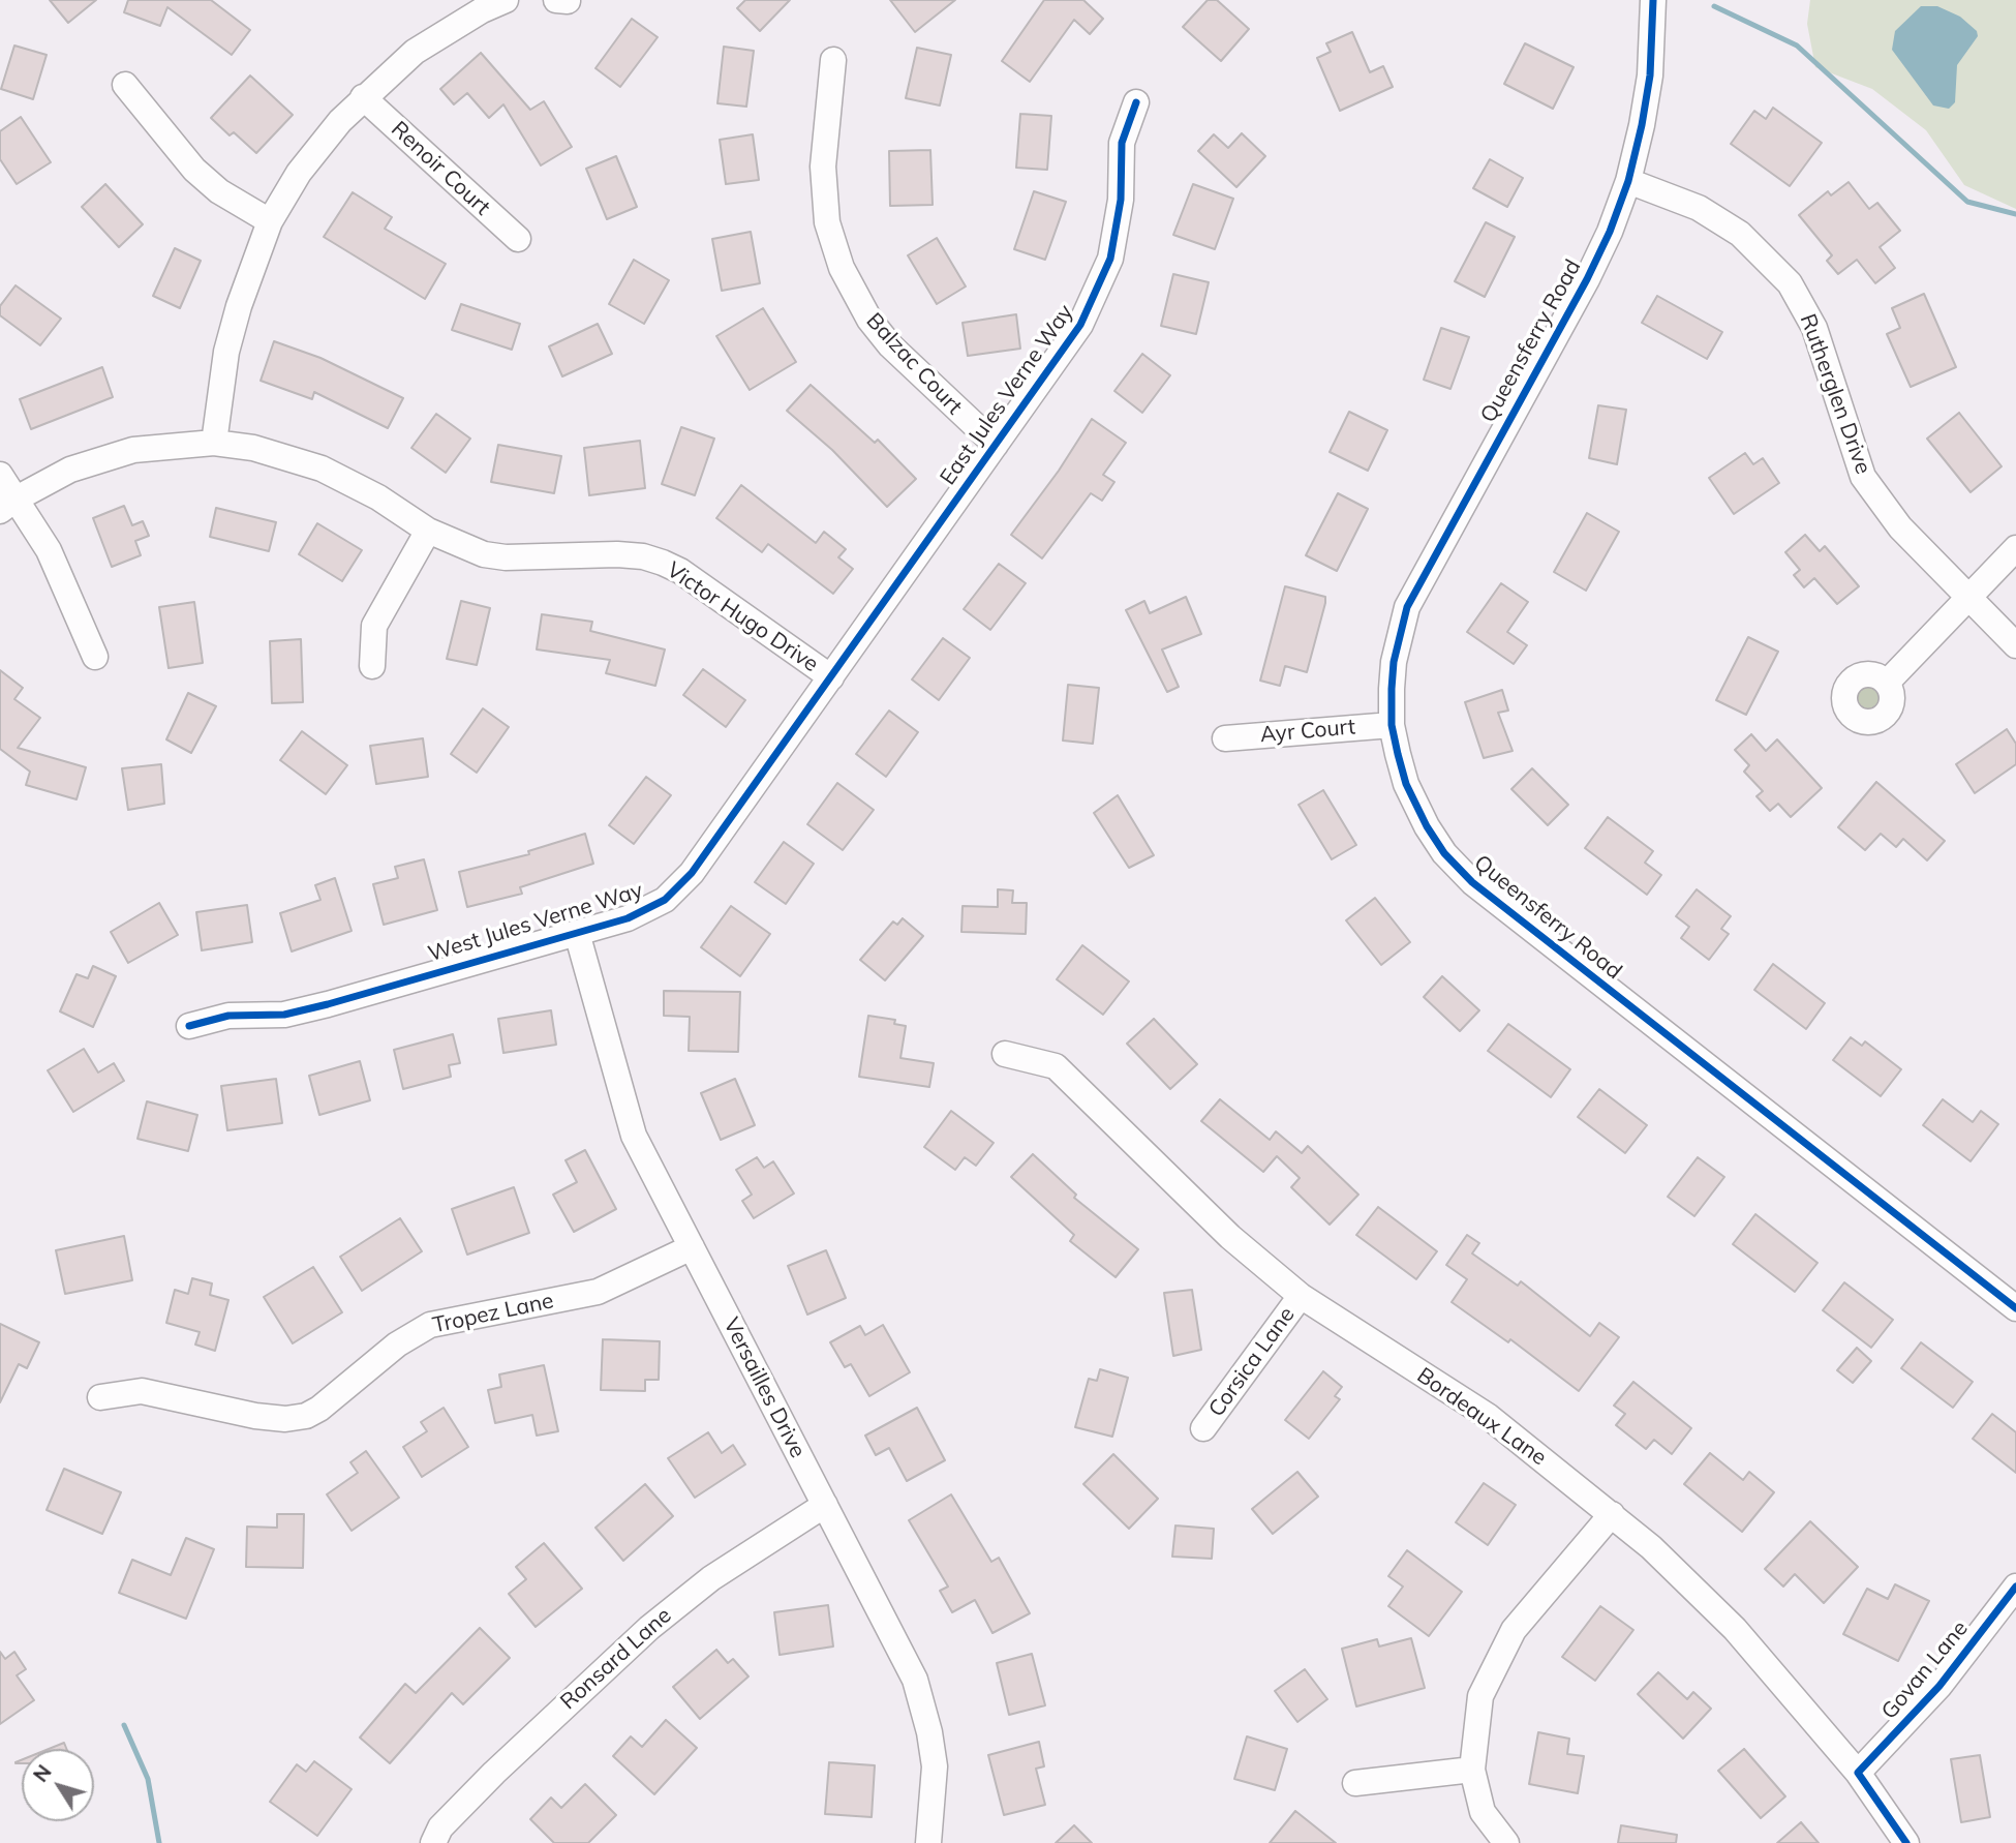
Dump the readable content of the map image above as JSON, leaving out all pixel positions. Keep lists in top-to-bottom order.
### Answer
{
  "streets": {
    "street": [
      "Renoir Court",
      "Queensferry Road",
      "Balzac Court",
      "Rutherglen Drive",
      "East Jules Verne Way",
      "Victor Hugo Drive",
      "Ayr Court",
      "West Jules Verne Way",
      "Tropez Lane",
      "Corsica Lane",
      "Versailles Drive",
      "Bordeaux Lane",
      "Ronsard Lane",
      "Govan Lane"
    ]
  },
  "crossings": [
    ["Queensferry Road", "Rutherglen Drive"],
    ["Queensferry Road", "Ayr Court"],
    ["Balzac Court", "East Jules Verne Way"],
    ["East Jules Verne Way", "Victor Hugo Drive"],
    ["East Jules Verne Way", "West Jules Verne Way"],
    ["Victor Hugo Drive", "West Jules Verne Way"],
    ["West Jules Verne Way", "Versailles Drive"],
    ["Tropez Lane", "Versailles Drive"],
    ["Corsica Lane", "Bordeaux Lane"],
    ["Versailles Drive", "Ronsard Lane"],
    ["Bordeaux Lane", "Govan Lane"]
  ],
  "north": "top left"
}
